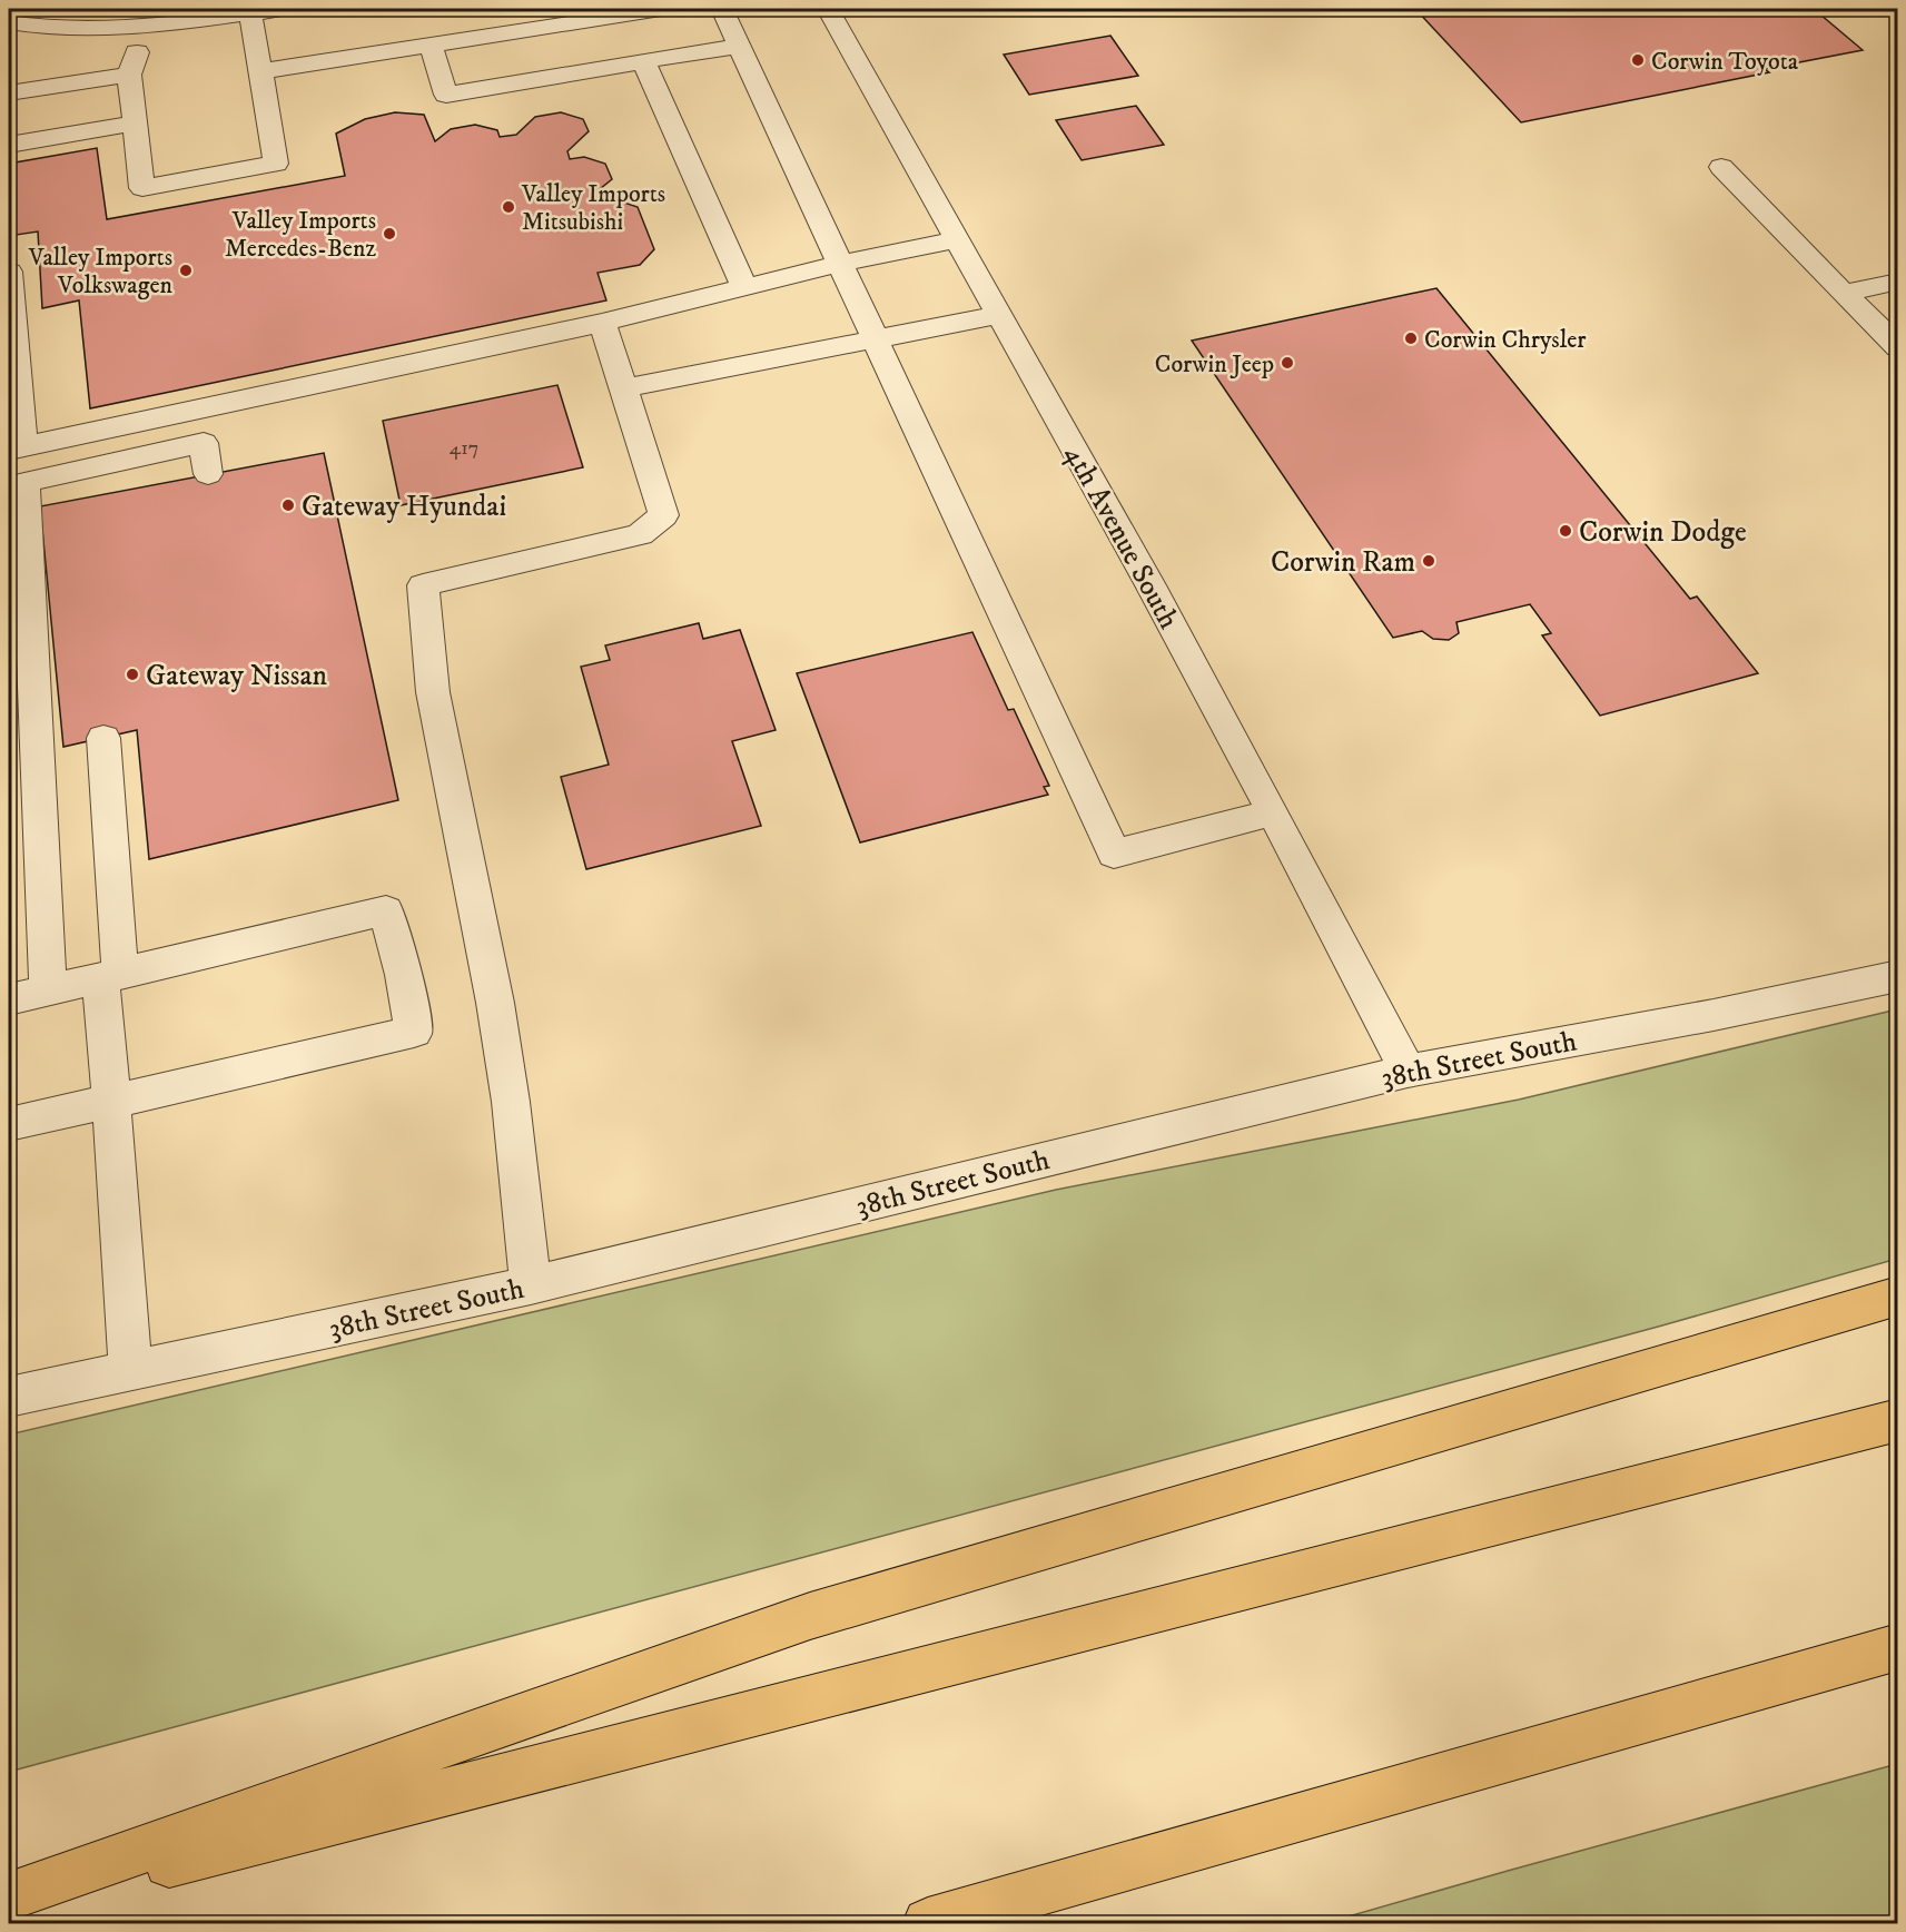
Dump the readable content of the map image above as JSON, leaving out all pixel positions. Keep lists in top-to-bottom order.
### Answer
{
  "streets": {
    "street": ["4th Avenue South", "38th Street South"]
  },
  "crossings": [
    ["4th Avenue South", "38th Street South"]
  ],
  "places": [
    "Corwin Toyota",
    "Valley Imports Mitsubishi",
    "Valley Imports Mercedes-Benz",
    "Valley Imports Volkswagen",
    "Corwin Chrysler",
    "Corwin Jeep",
    "Gateway Hyundai",
    "Corwin Dodge",
    "Corwin Ram",
    "Gateway Nissan"
  ],
  "house_numbers": ["417"]
}
